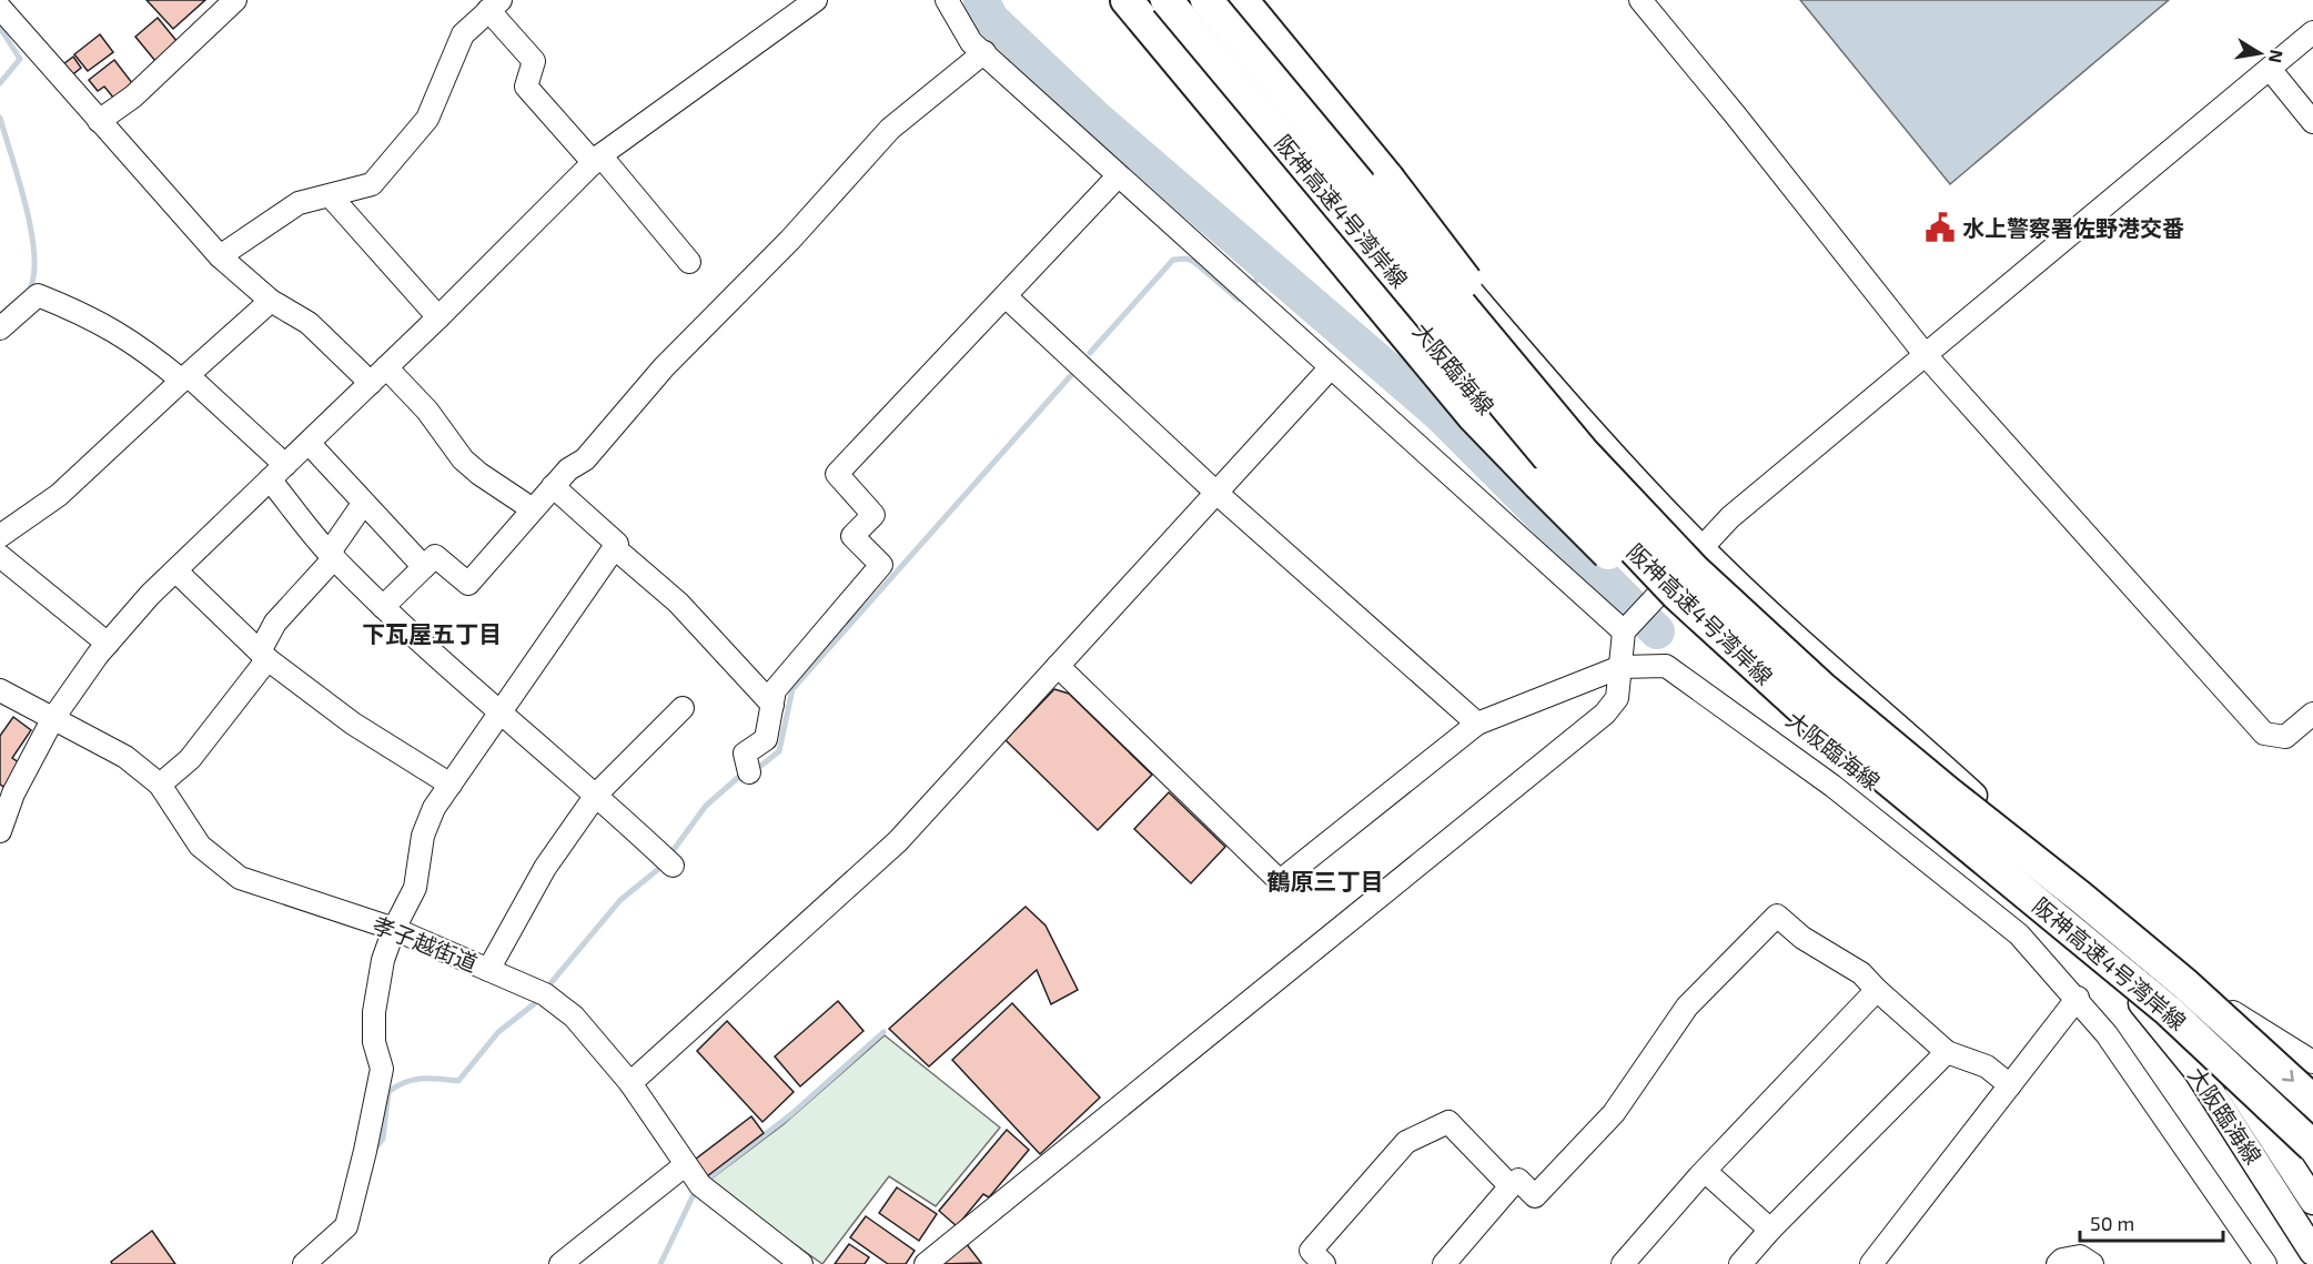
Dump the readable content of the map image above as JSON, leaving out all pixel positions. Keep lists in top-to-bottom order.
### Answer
{
  "streets": {
    "highway": ["阪神高速4号湾岸線"],
    "main road": ["大阪臨海線"],
    "street": ["孝子越街道"]
  },
  "crossings": [
    ["阪神高速4号湾岸線", "大阪臨海線"]
  ],
  "districts": ["下瓦屋五丁目", "鶴原三丁目"],
  "places": {
    "public building": ["水上警察署佐野港交番"]
  },
  "scale_bar": "50 m",
  "north": "right"
}
